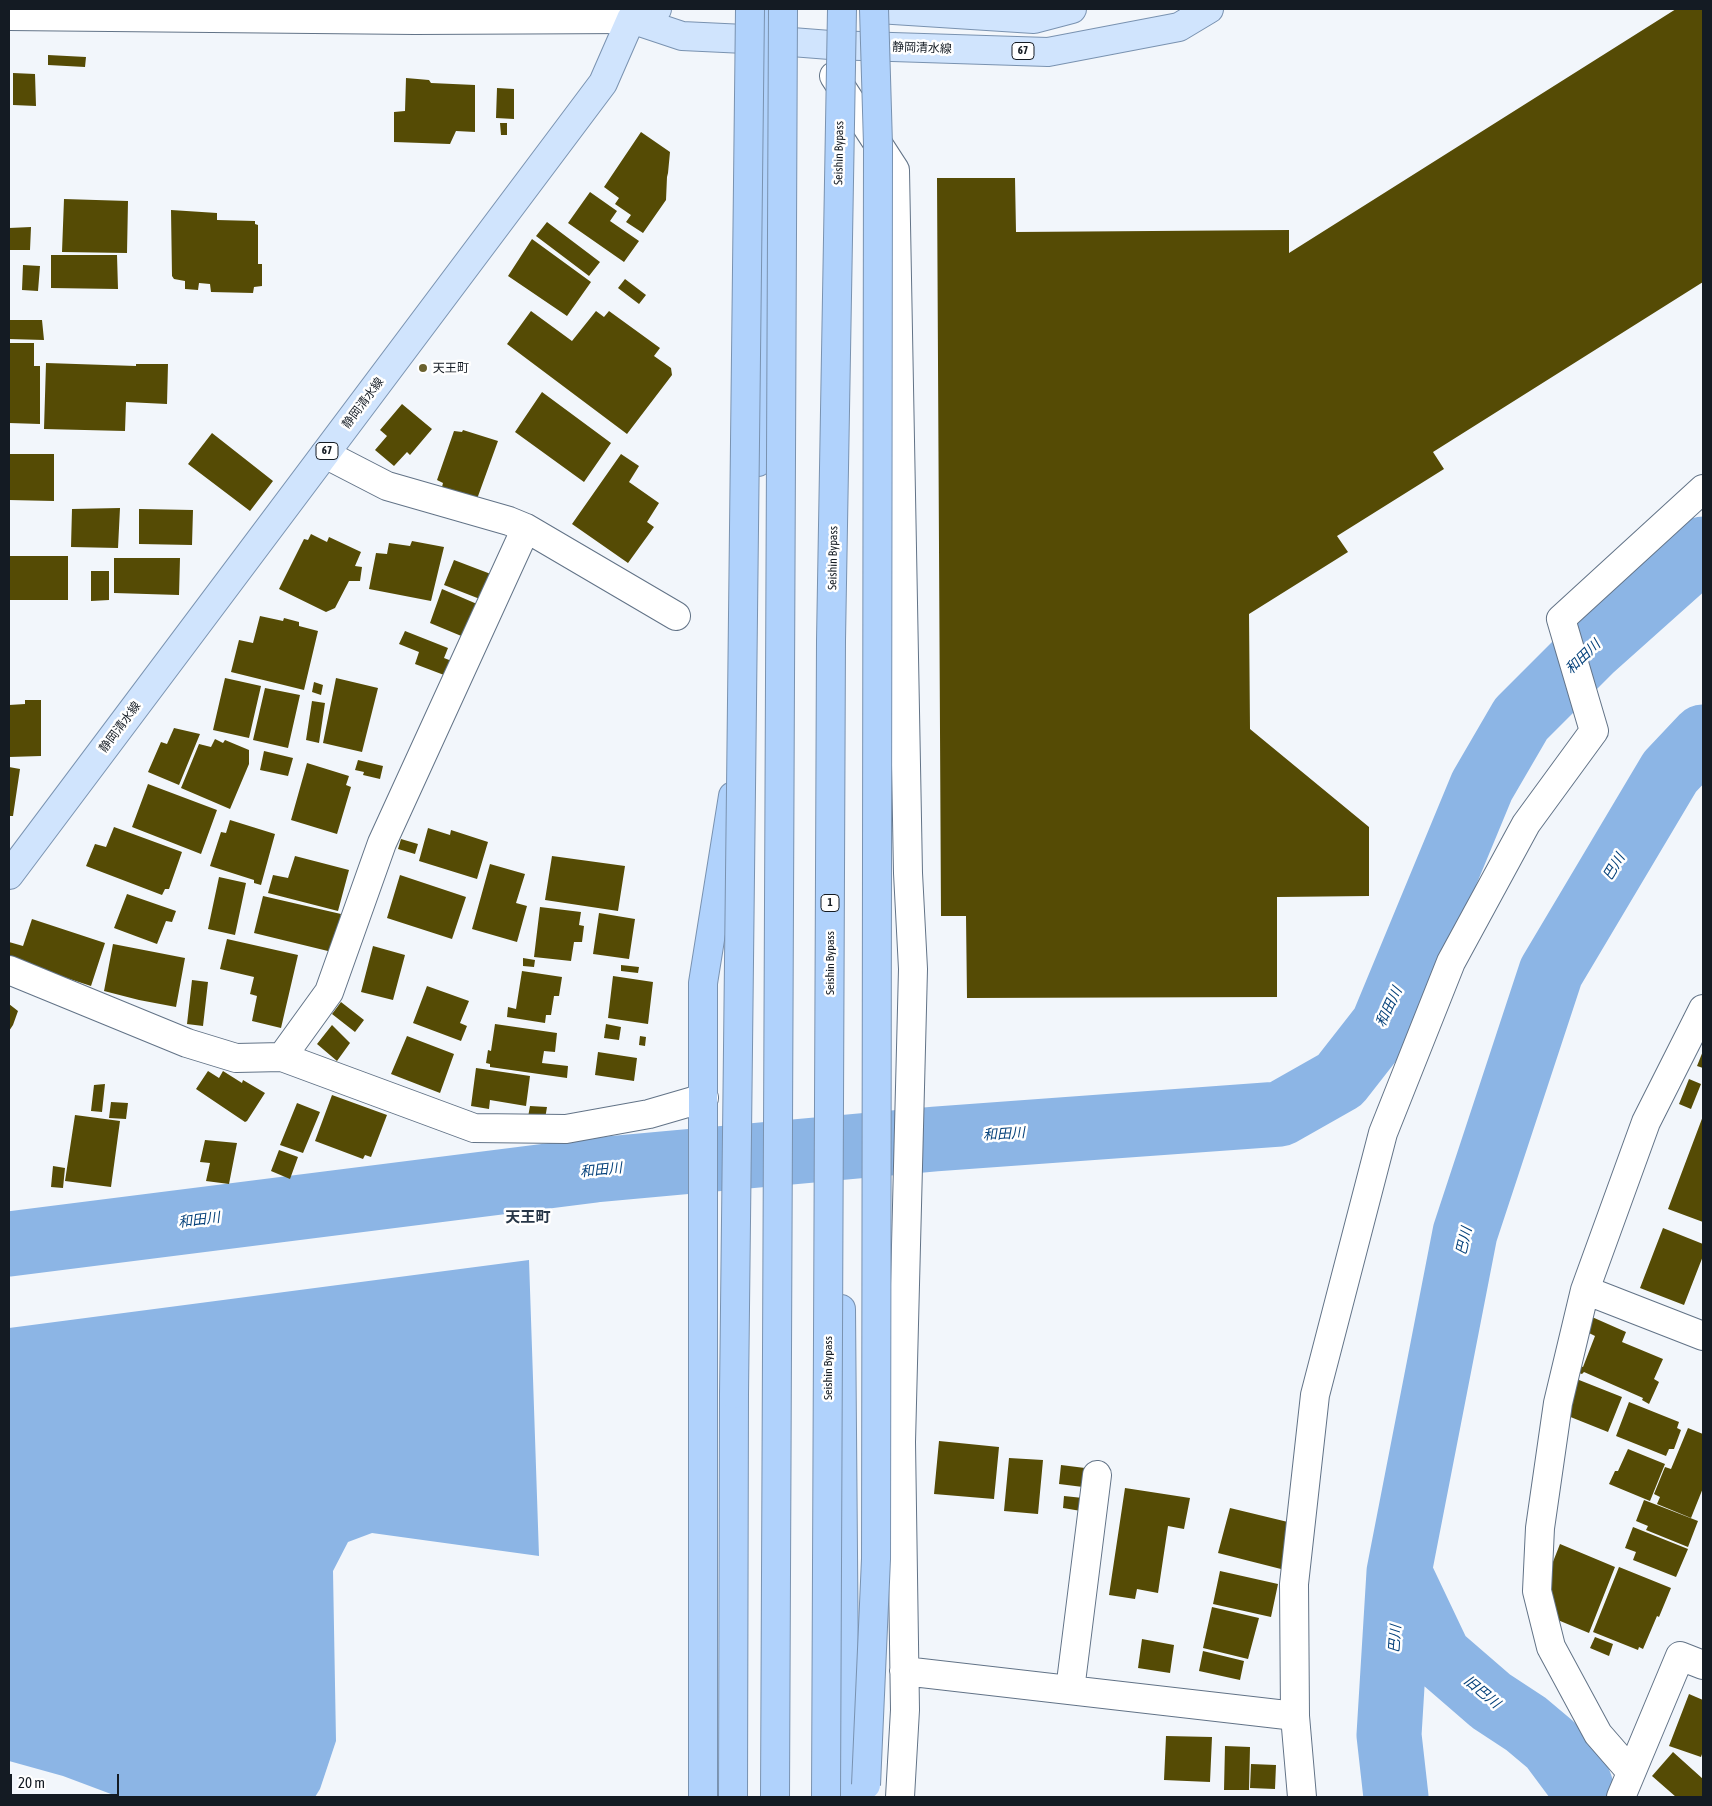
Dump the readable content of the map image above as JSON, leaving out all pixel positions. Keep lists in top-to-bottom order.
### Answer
{
  "streets": {
    "highway": ["Seishin Bypass", "1"],
    "main road": ["静岡清水線", "67"]
  },
  "districts": ["天王町"],
  "water": ["和田川", "巴川", "旧巴川"],
  "places": ["天王町"],
  "scale_bar": "20 m"
}
